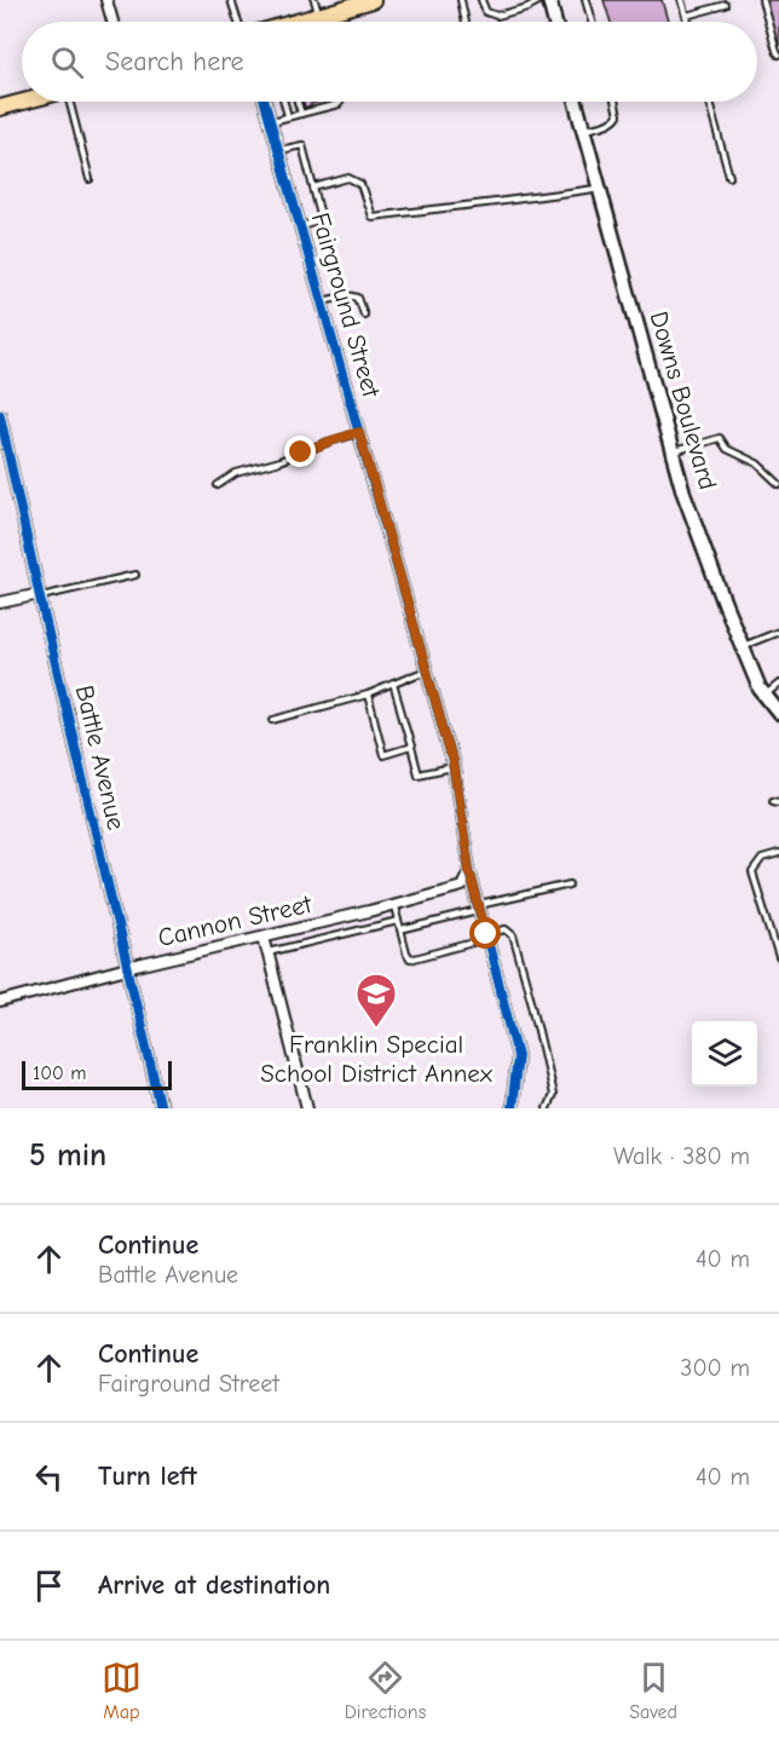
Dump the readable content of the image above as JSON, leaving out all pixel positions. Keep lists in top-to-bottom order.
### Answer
{
  "streets": {
    "street": [
      "Fairground Street",
      "Downs Boulevard",
      "Battle Avenue",
      "Cannon Street"
    ]
  },
  "crossings": [
    ["Fairground Street", "Cannon Street"],
    ["Battle Avenue", "Cannon Street"]
  ],
  "places": {
    "school or university": ["Franklin Special School District Annex"]
  },
  "scale_bar": "100 m",
  "page": {
    "search": "Search here",
    "scale": "100 m",
    "heading": ["5 min", "Walk · 380 m"],
    "list": [
      ["Continue", "Battle Avenue", "40 m"],
      ["Continue", "Fairground Street", "300 m"],
      ["Turn left", "40 m"],
      "Arrive at destination"
    ],
    "nav": ["Map", "Directions", "Saved"]
  }
}
